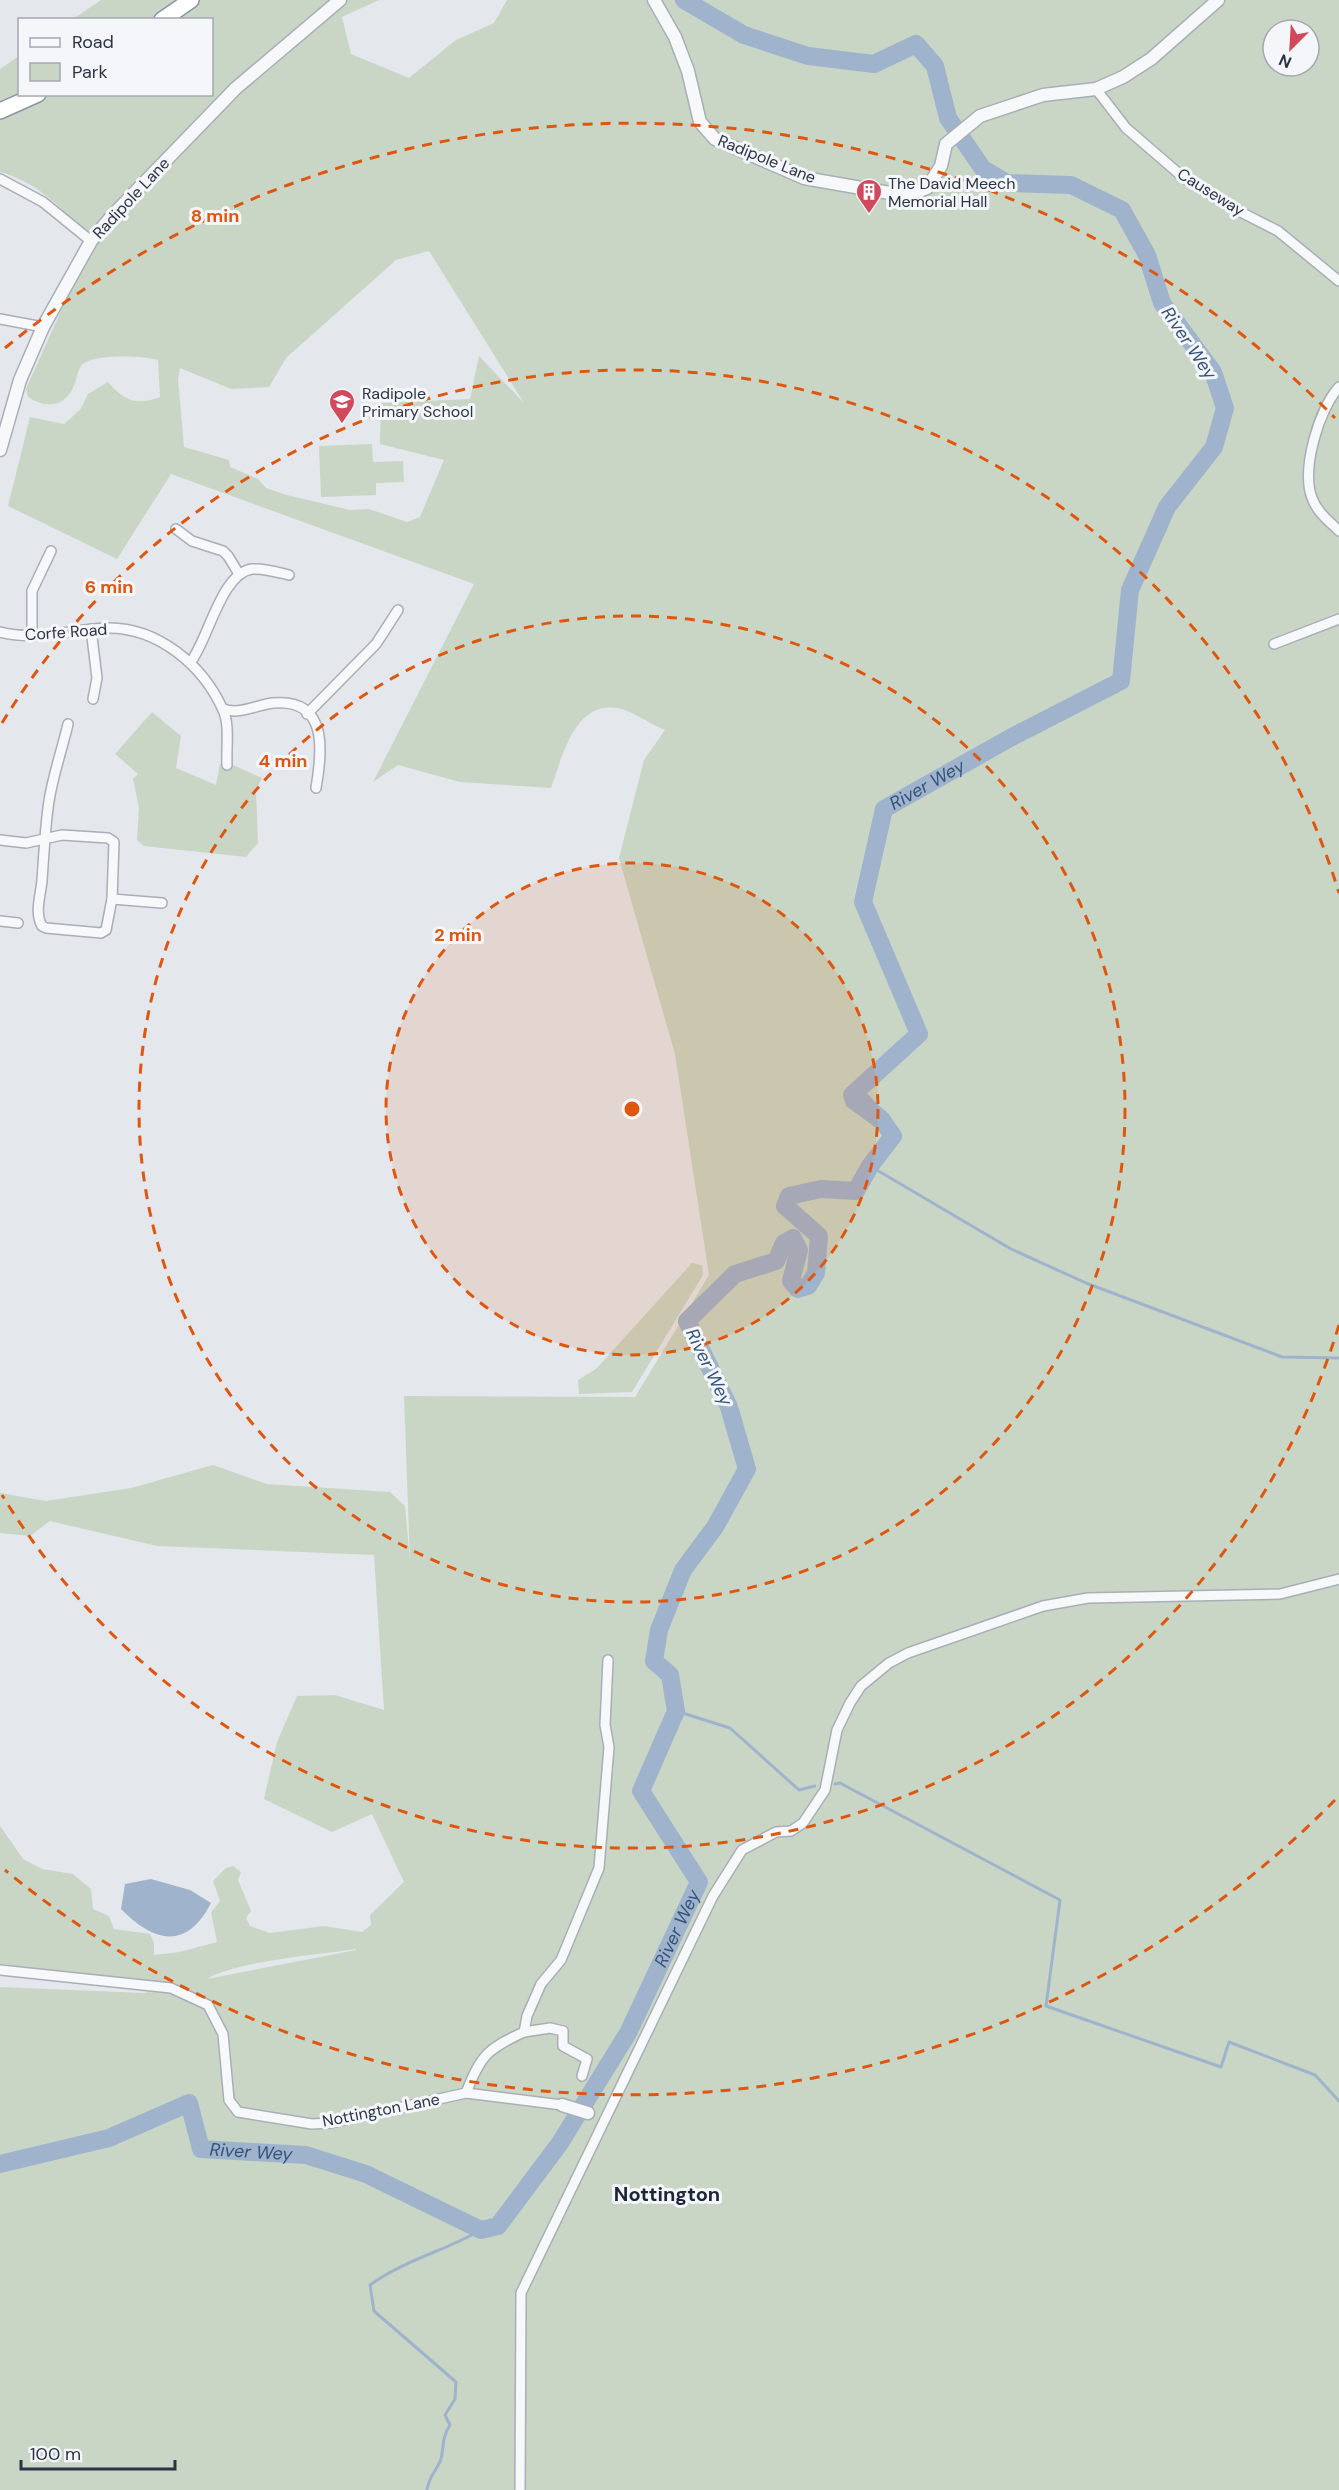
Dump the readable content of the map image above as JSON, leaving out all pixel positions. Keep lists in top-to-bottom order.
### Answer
{
  "streets": {
    "street": [
      "Radipole Lane",
      "Causeway",
      "Corfe Road",
      "Nottington Lane"
    ]
  },
  "crossings": [
    ["Radipole Lane", "Causeway"]
  ],
  "districts": ["Nottington"],
  "water": ["River Wey"],
  "places": {
    "building": ["The David Meech Memorial Hall"],
    "school or university": ["Radipole Primary School"]
  },
  "legend": ["Road", "Park"],
  "scale_bar": "100 m",
  "north": "bottom left",
  "rings": [
    "8 min",
    "6 min",
    "4 min",
    "2 min"
  ]
}
